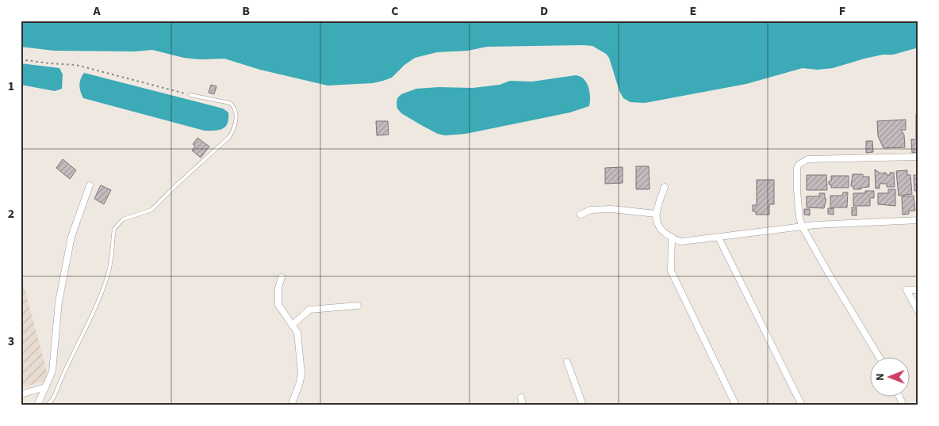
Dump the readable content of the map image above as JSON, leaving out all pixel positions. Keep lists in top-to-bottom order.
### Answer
{
  "north": "left",
  "grid": {
    "columns": [
      "A",
      "B",
      "C",
      "D",
      "E",
      "F"
    ],
    "rows": ["1", "2", "3"]
  }
}
